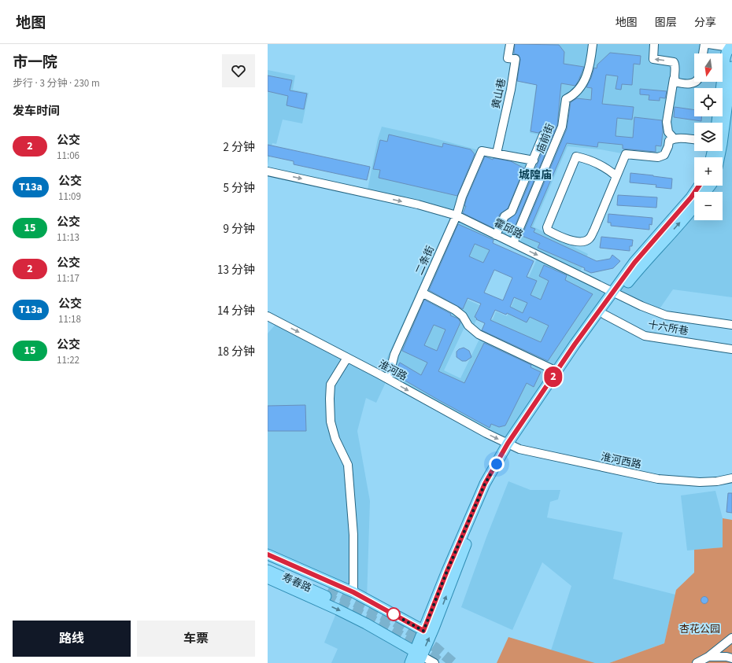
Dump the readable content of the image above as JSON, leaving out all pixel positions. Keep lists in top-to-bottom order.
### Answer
{
  "streets": {
    "main road": ["寿春路"],
    "street": [
      "黄山巷",
      "庙前街",
      "霍邱路",
      "二条街",
      "十六所巷",
      "淮河路",
      "淮河西路"
    ]
  },
  "crossings": [
    ["黄山巷", "二条街"],
    ["庙前街", "霍邱路"],
    ["霍邱路", "二条街"],
    ["二条街", "淮河路"],
    ["淮河路", "淮河西路"]
  ],
  "one_way": ["霍邱路", "淮河路"],
  "districts": ["城隍庙"],
  "parks": ["杏花公园"],
  "lines": ["bus line 2"],
  "north": "bottom",
  "page": {
    "header": "地图",
    "nav": ["地图", "图层", "分享"],
    "heading": [
      ["市一院", "步行 · 3 分钟 · 230 m"],
      "发车时间"
    ],
    "on_map": "2",
    "map_buttons": ["+", "−"],
    "list": [
      {
        "mark": "2",
        "name": "公交",
        "note": "11:06",
        "value": "2 分钟"
      },
      {
        "mark": "T13a",
        "name": "公交",
        "note": "11:09",
        "value": "5 分钟"
      },
      {
        "mark": "15",
        "name": "公交",
        "note": "11:13",
        "value": "9 分钟"
      },
      {
        "mark": "2",
        "name": "公交",
        "note": "11:17",
        "value": "13 分钟"
      },
      {
        "mark": "T13a",
        "name": "公交",
        "note": "11:18",
        "value": "14 分钟"
      },
      {
        "mark": "15",
        "name": "公交",
        "note": "11:22",
        "value": "18 分钟"
      }
    ],
    "buttons": ["路线", "车票"]
  }
}
